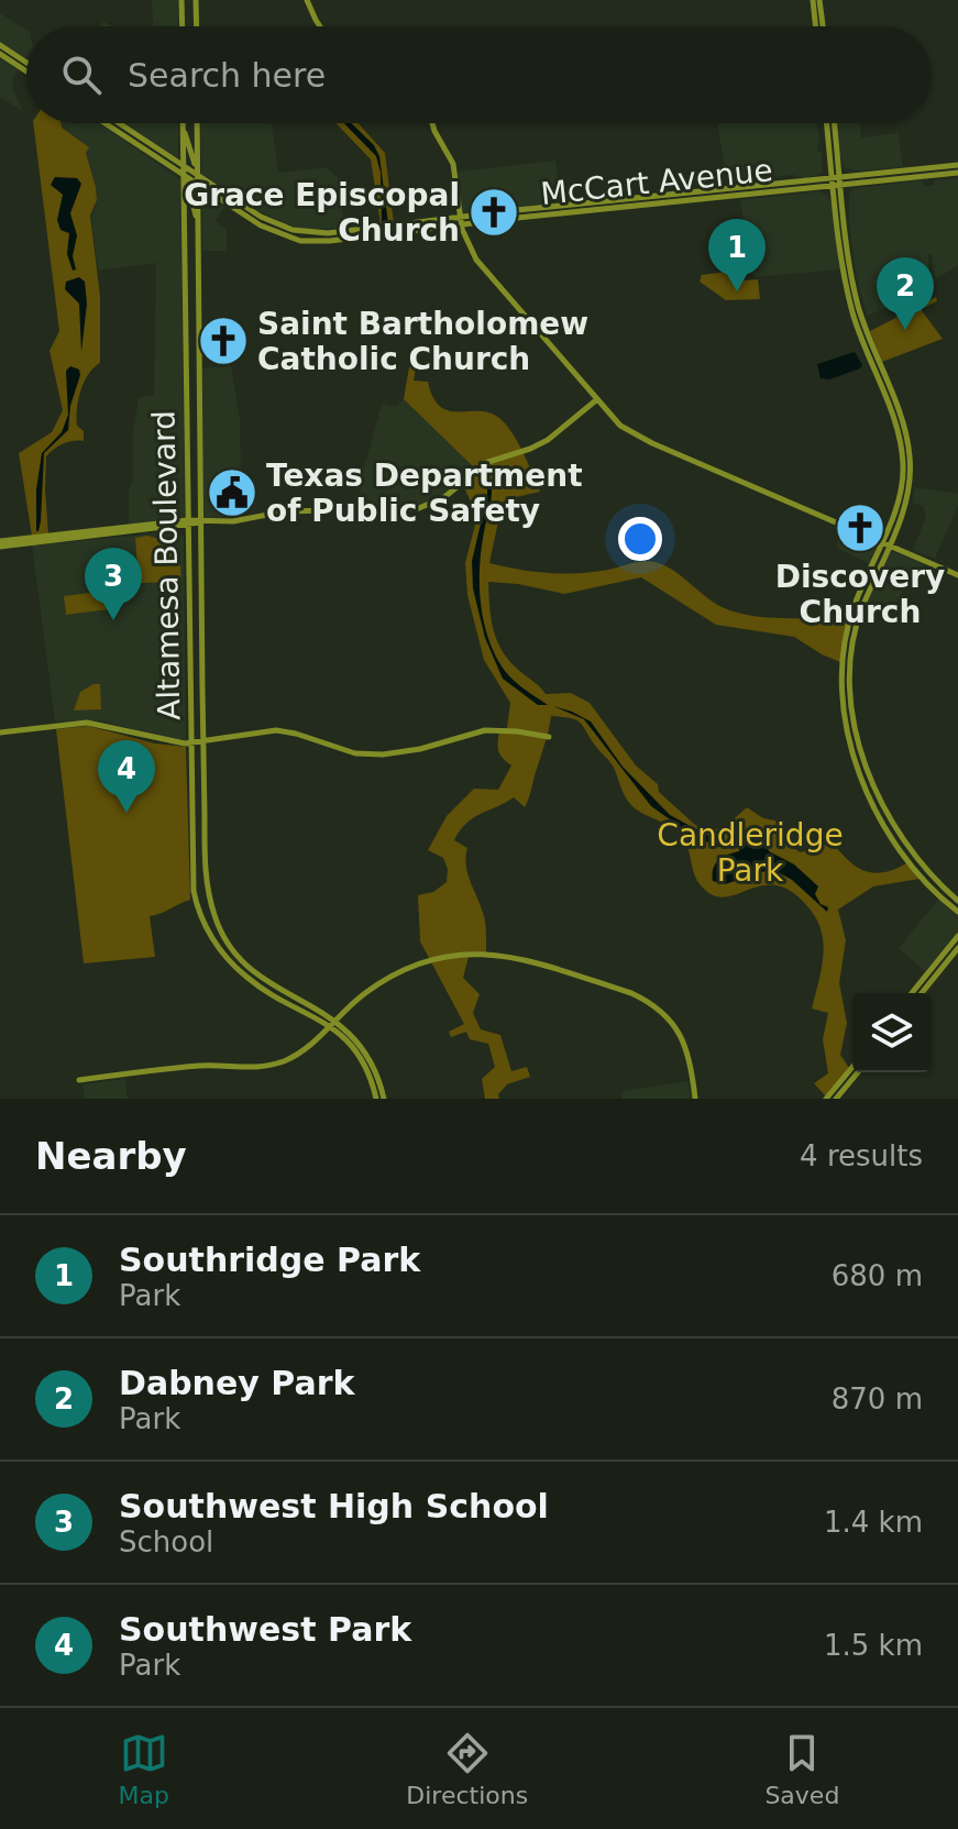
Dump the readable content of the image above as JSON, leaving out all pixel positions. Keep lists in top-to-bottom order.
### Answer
{
  "streets": {
    "main road": ["McCart Avenue", "Altamesa Boulevard"]
  },
  "crossings": [
    ["McCart Avenue", "Altamesa Boulevard"]
  ],
  "parks": ["Candleridge Park"],
  "places": {
    "church": ["Grace Episcopal Church", "Saint Bartholomew Catholic Church", "Discovery Church"],
    "public building": ["Texas Department of Public Safety"]
  },
  "page": {
    "search": "Search here",
    "pins": [
      "1",
      "2",
      "3",
      "4"
    ],
    "heading": ["Nearby", "4 results"],
    "list": [
      {
        "mark": "1",
        "name": "Southridge Park",
        "note": "Park",
        "value": "680 m"
      },
      {
        "mark": "2",
        "name": "Dabney Park",
        "note": "Park",
        "value": "870 m"
      },
      {
        "mark": "3",
        "name": "Southwest High School",
        "note": "School",
        "value": "1.4 km"
      },
      {
        "mark": "4",
        "name": "Southwest Park",
        "note": "Park",
        "value": "1.5 km"
      }
    ],
    "nav": ["Map", "Directions", "Saved"]
  }
}
